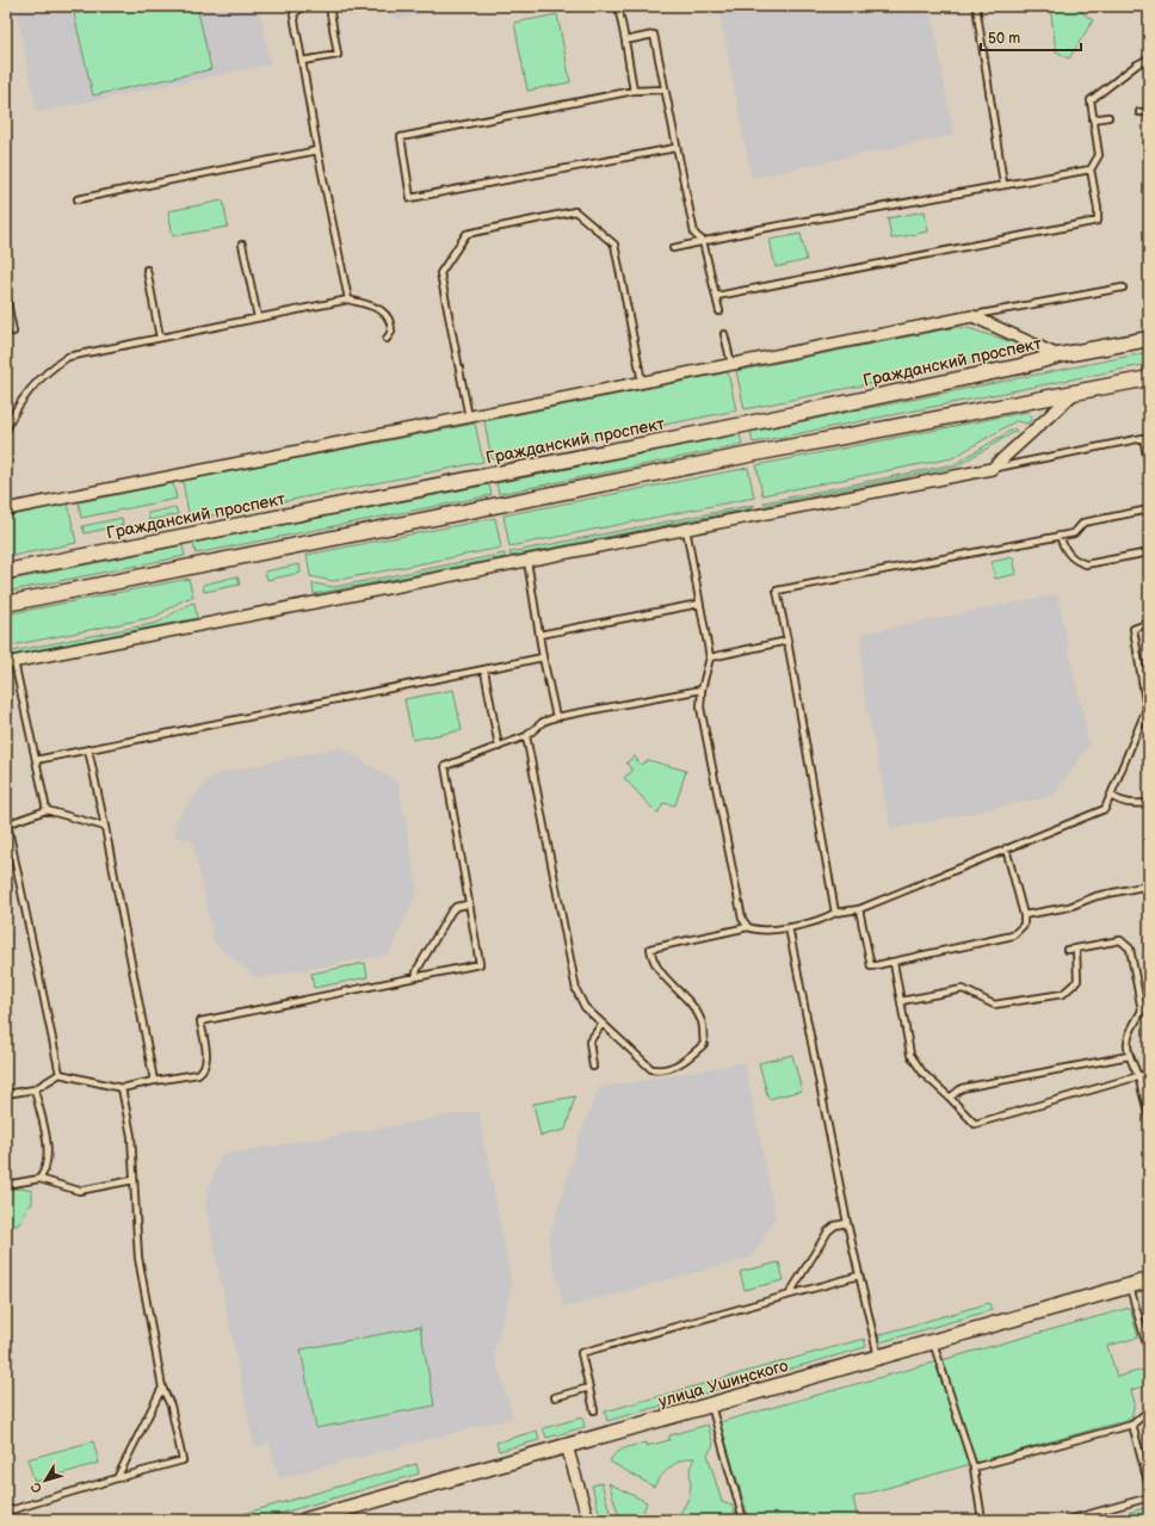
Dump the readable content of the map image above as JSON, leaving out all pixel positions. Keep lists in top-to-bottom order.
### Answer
{
  "streets": {
    "main road": ["Гражданский проспект", "улица Ушинского"]
  },
  "scale_bar": "50 m",
  "north": "bottom left"
}
